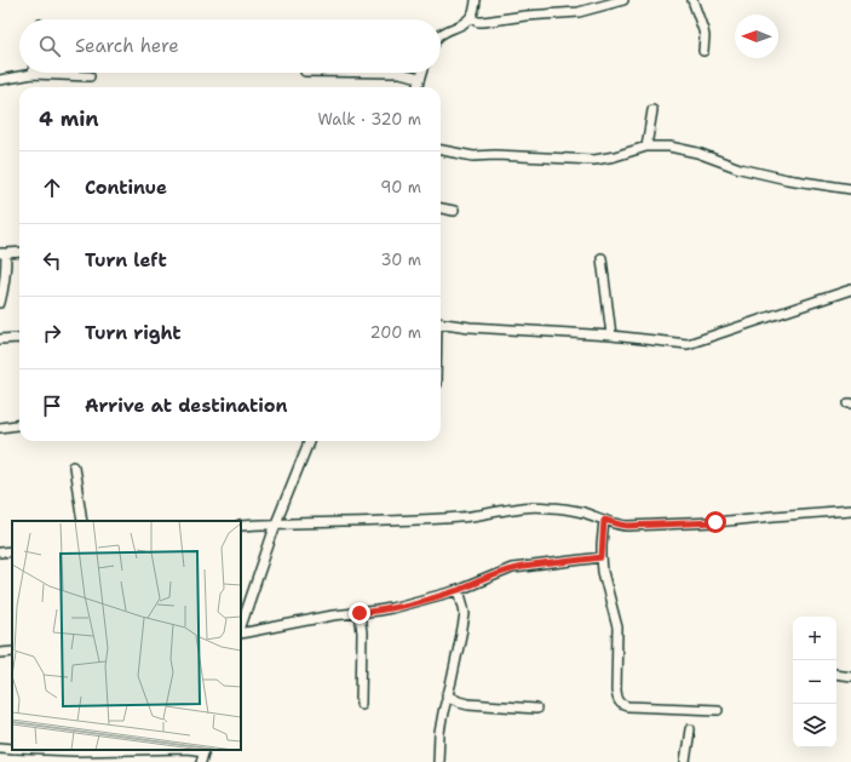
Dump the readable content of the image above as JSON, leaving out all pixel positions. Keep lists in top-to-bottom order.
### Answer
{
  "north": "left",
  "page": {
    "search": "Search here",
    "heading": ["4 min", "Walk · 320 m"],
    "list": [
      ["Continue", "90 m"],
      ["Turn left", "30 m"],
      ["Turn right", "200 m"],
      "Arrive at destination"
    ],
    "map_buttons": ["+", "−"]
  }
}
